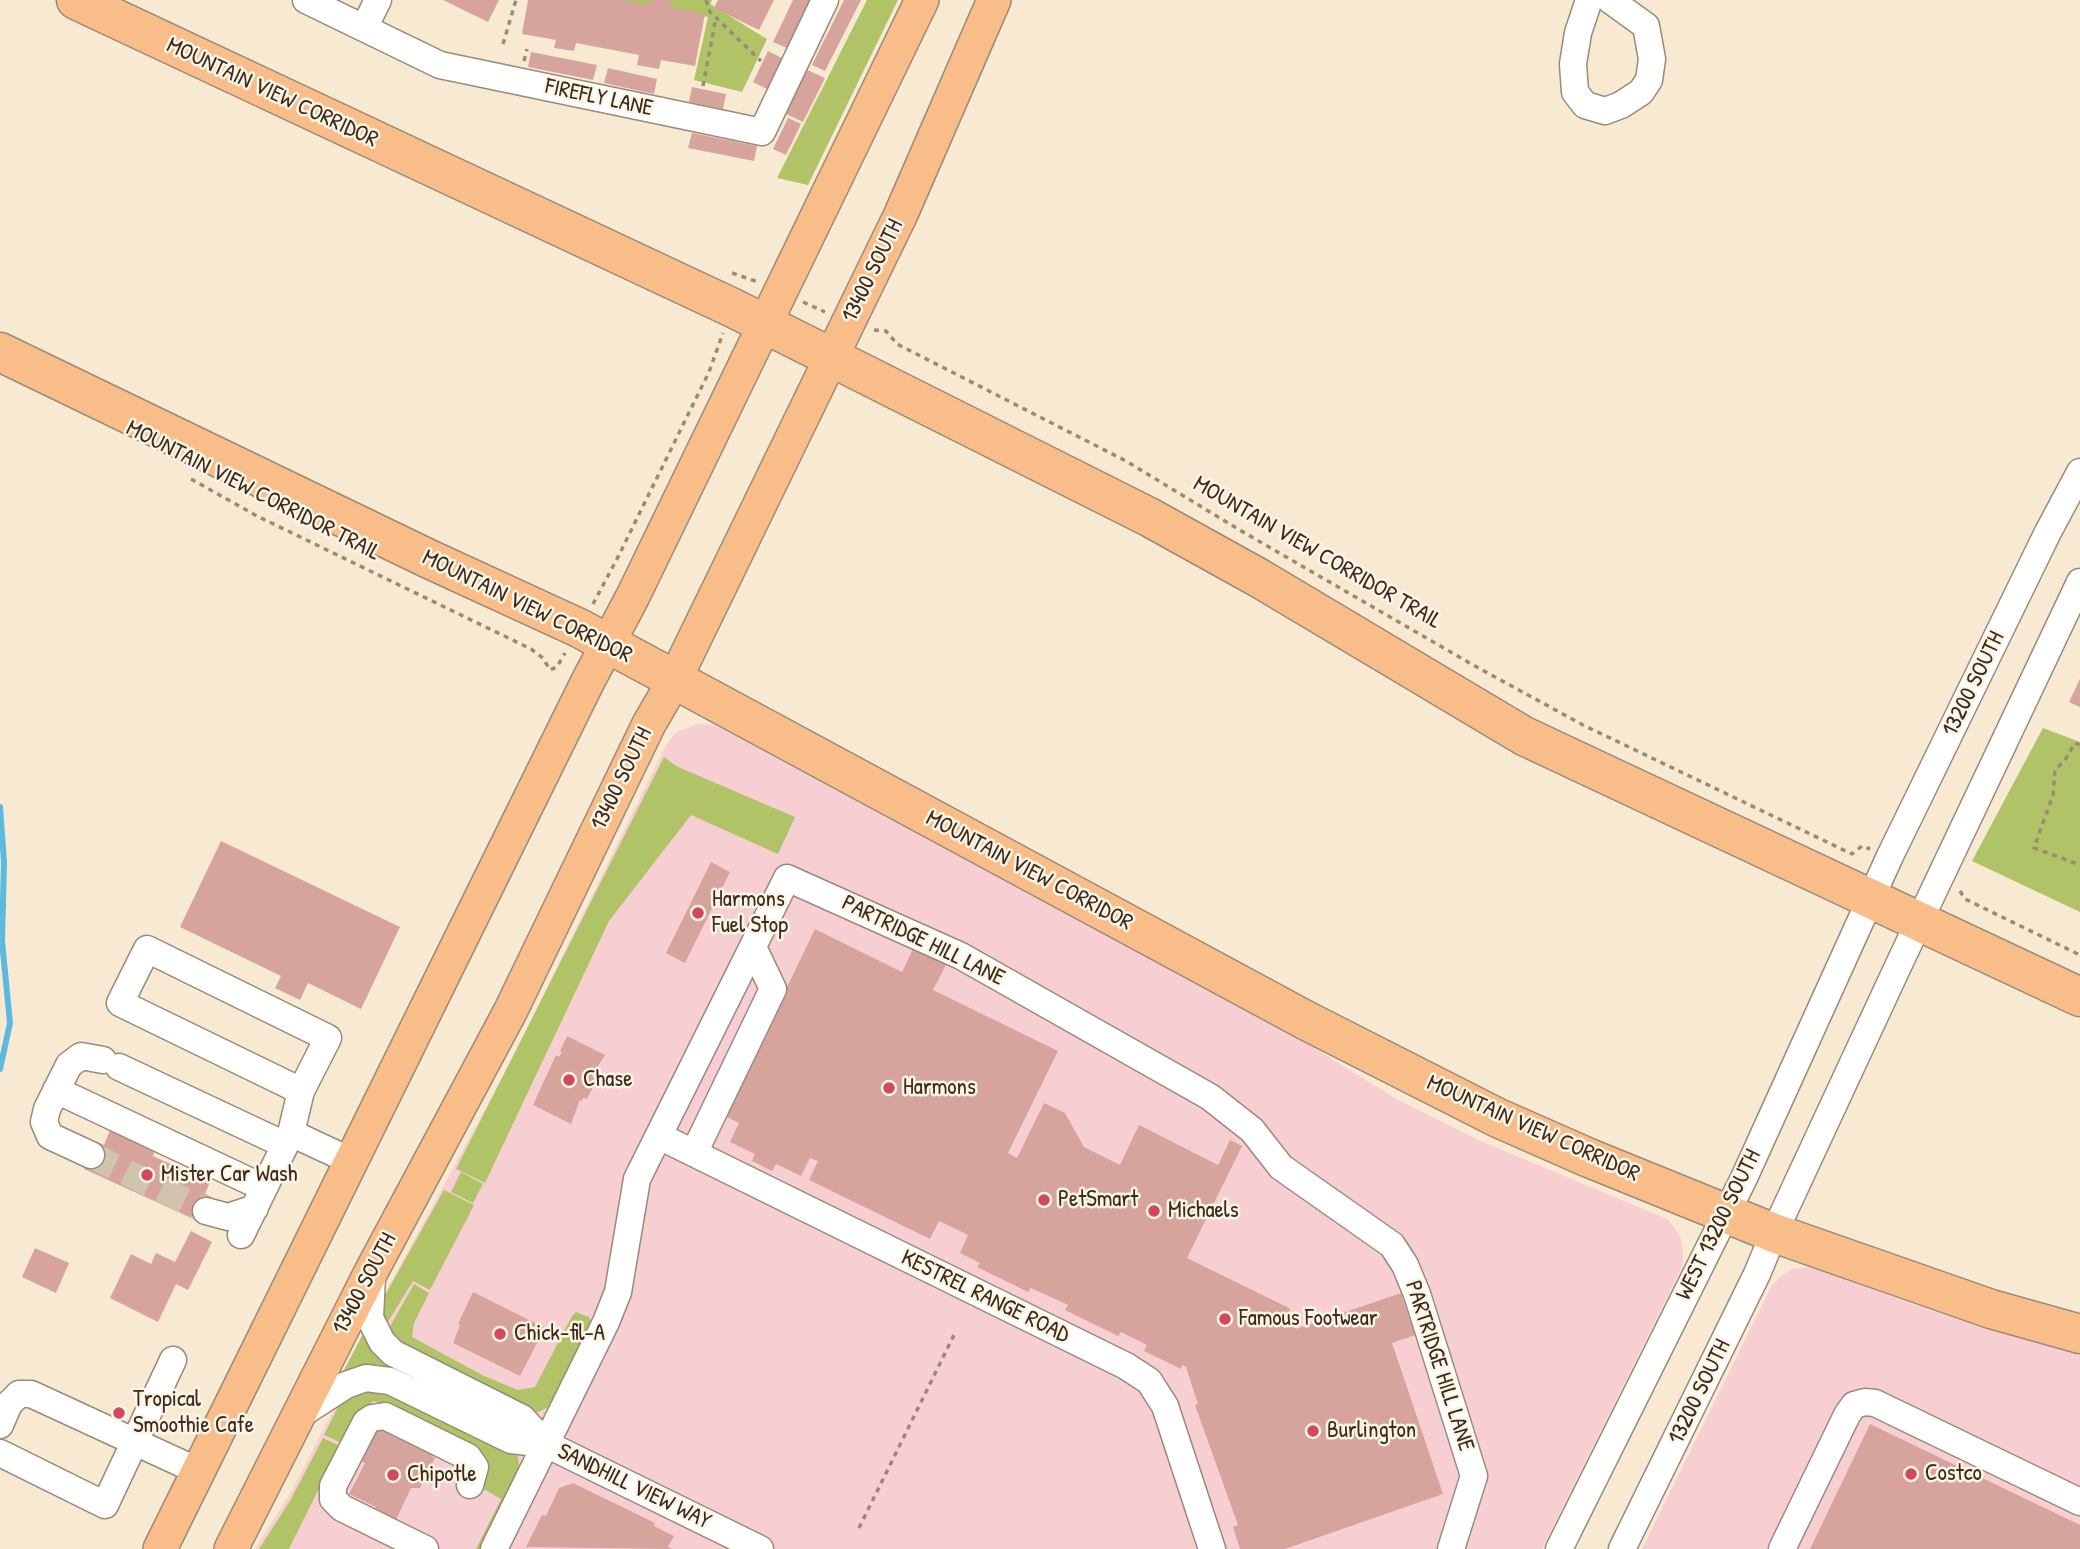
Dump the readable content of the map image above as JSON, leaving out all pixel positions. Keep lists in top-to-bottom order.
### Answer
{
  "streets": {
    "highway": ["MOUNTAIN VIEW CORRIDOR"],
    "main road": ["13400 SOUTH"],
    "street": [
      "FIREFLY LANE",
      "13200 SOUTH",
      "PARTRIDGE HILL LANE",
      "WEST 13200 SOUTH",
      "KESTREL RANGE ROAD",
      "SANDHILL VIEW WAY"
    ],
    "path": ["MOUNTAIN VIEW CORRIDOR TRAIL"]
  },
  "crossings": [
    ["MOUNTAIN VIEW CORRIDOR", "13400 SOUTH"],
    ["MOUNTAIN VIEW CORRIDOR", "MOUNTAIN VIEW CORRIDOR TRAIL"],
    ["MOUNTAIN VIEW CORRIDOR", "13200 SOUTH"],
    ["MOUNTAIN VIEW CORRIDOR", "WEST 13200 SOUTH"],
    ["13400 SOUTH", "MOUNTAIN VIEW CORRIDOR TRAIL"],
    ["13400 SOUTH", "SANDHILL VIEW WAY"],
    ["13200 SOUTH", "WEST 13200 SOUTH"],
    ["PARTRIDGE HILL LANE", "KESTREL RANGE ROAD"],
    ["PARTRIDGE HILL LANE", "SANDHILL VIEW WAY"]
  ],
  "places": [
    "Harmons Fuel Stop",
    "Chase",
    "Harmons",
    "Mister Car Wash",
    "PetSmart",
    "Michaels",
    "Famous Footwear",
    "Chick-fil-A",
    "Tropical Smoothie Cafe",
    "Burlington",
    "Costco",
    "Chipotle"
  ]
}
